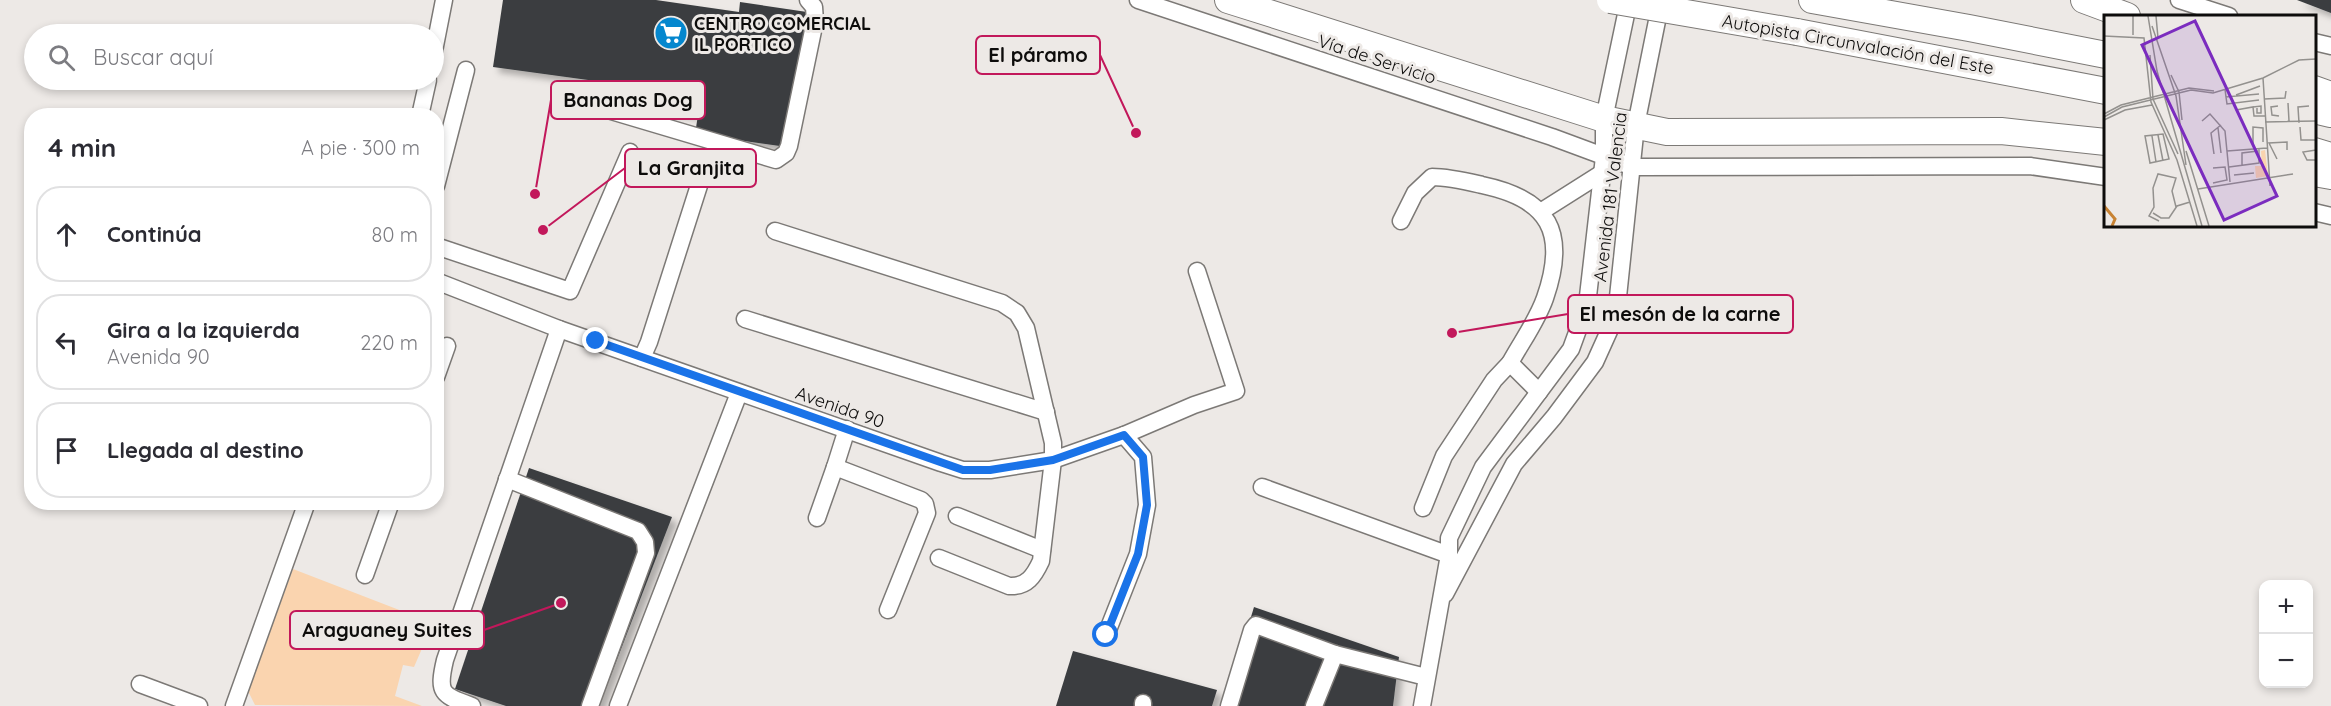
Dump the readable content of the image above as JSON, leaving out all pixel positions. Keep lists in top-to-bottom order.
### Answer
{
  "streets": {
    "highway": ["Autopista Circunvalación del Este"],
    "street": ["Vía de Servicio", "Avenida 181 Valencia", "Avenida 90"]
  },
  "crossings": [
    ["Vía de Servicio", "Avenida 181 Valencia"]
  ],
  "places": {
    "supermarket": ["CENTRO COMERCIAL IL PORTICO"],
    "other": [
      "El páramo",
      "Bananas Dog",
      "La Granjita",
      "El mesón de la carne",
      "Araguaney Suites"
    ]
  },
  "page": {
    "search": "Buscar aquí",
    "heading": ["4 min", "A pie · 300 m"],
    "list": [
      ["Continúa", "80 m"],
      ["Gira a la izquierda", "Avenida 90", "220 m"],
      "Llegada al destino"
    ],
    "map_buttons": ["+", "−"]
  }
}
